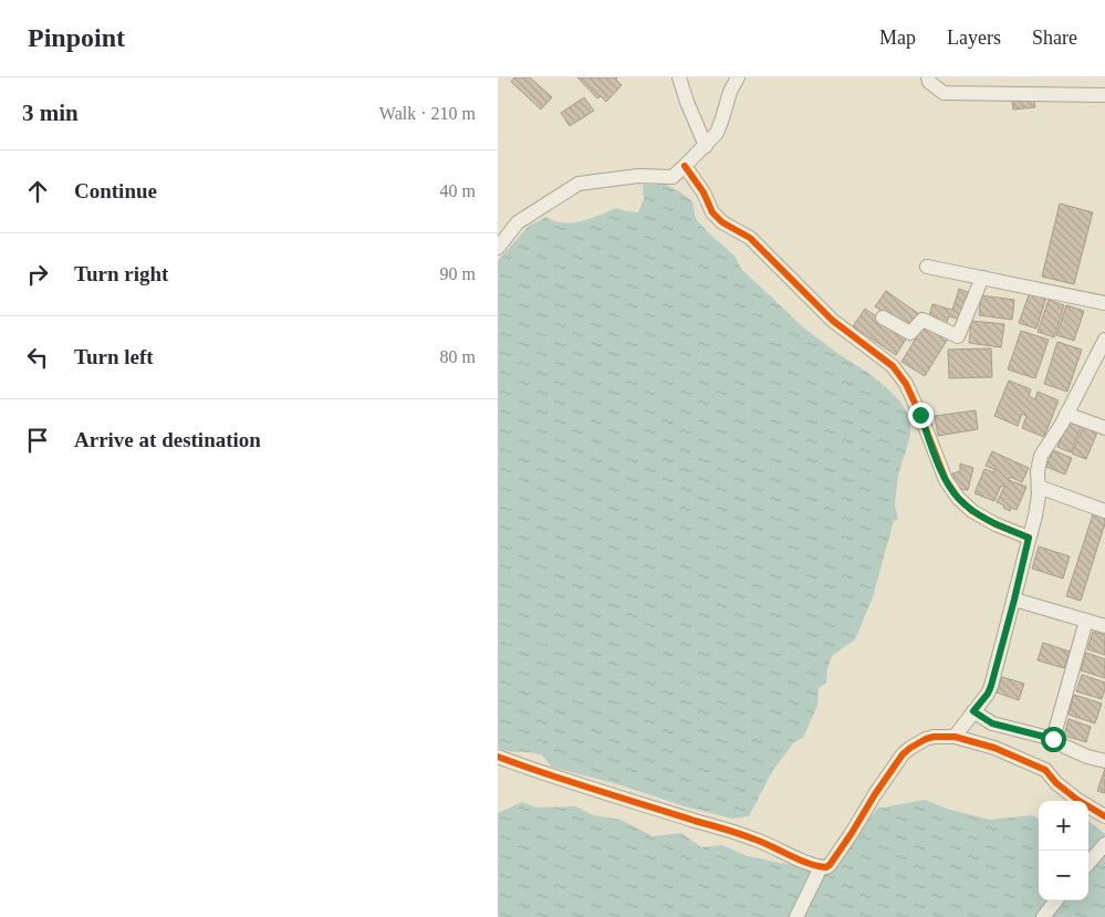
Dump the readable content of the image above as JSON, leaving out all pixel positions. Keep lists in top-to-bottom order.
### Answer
{
  "page": {
    "header": "Pinpoint",
    "nav": ["Map", "Layers", "Share"],
    "heading": ["3 min", "Walk · 210 m"],
    "list": [
      ["Continue", "40 m"],
      ["Turn right", "90 m"],
      ["Turn left", "80 m"],
      "Arrive at destination"
    ],
    "map_buttons": ["+", "−"]
  }
}
